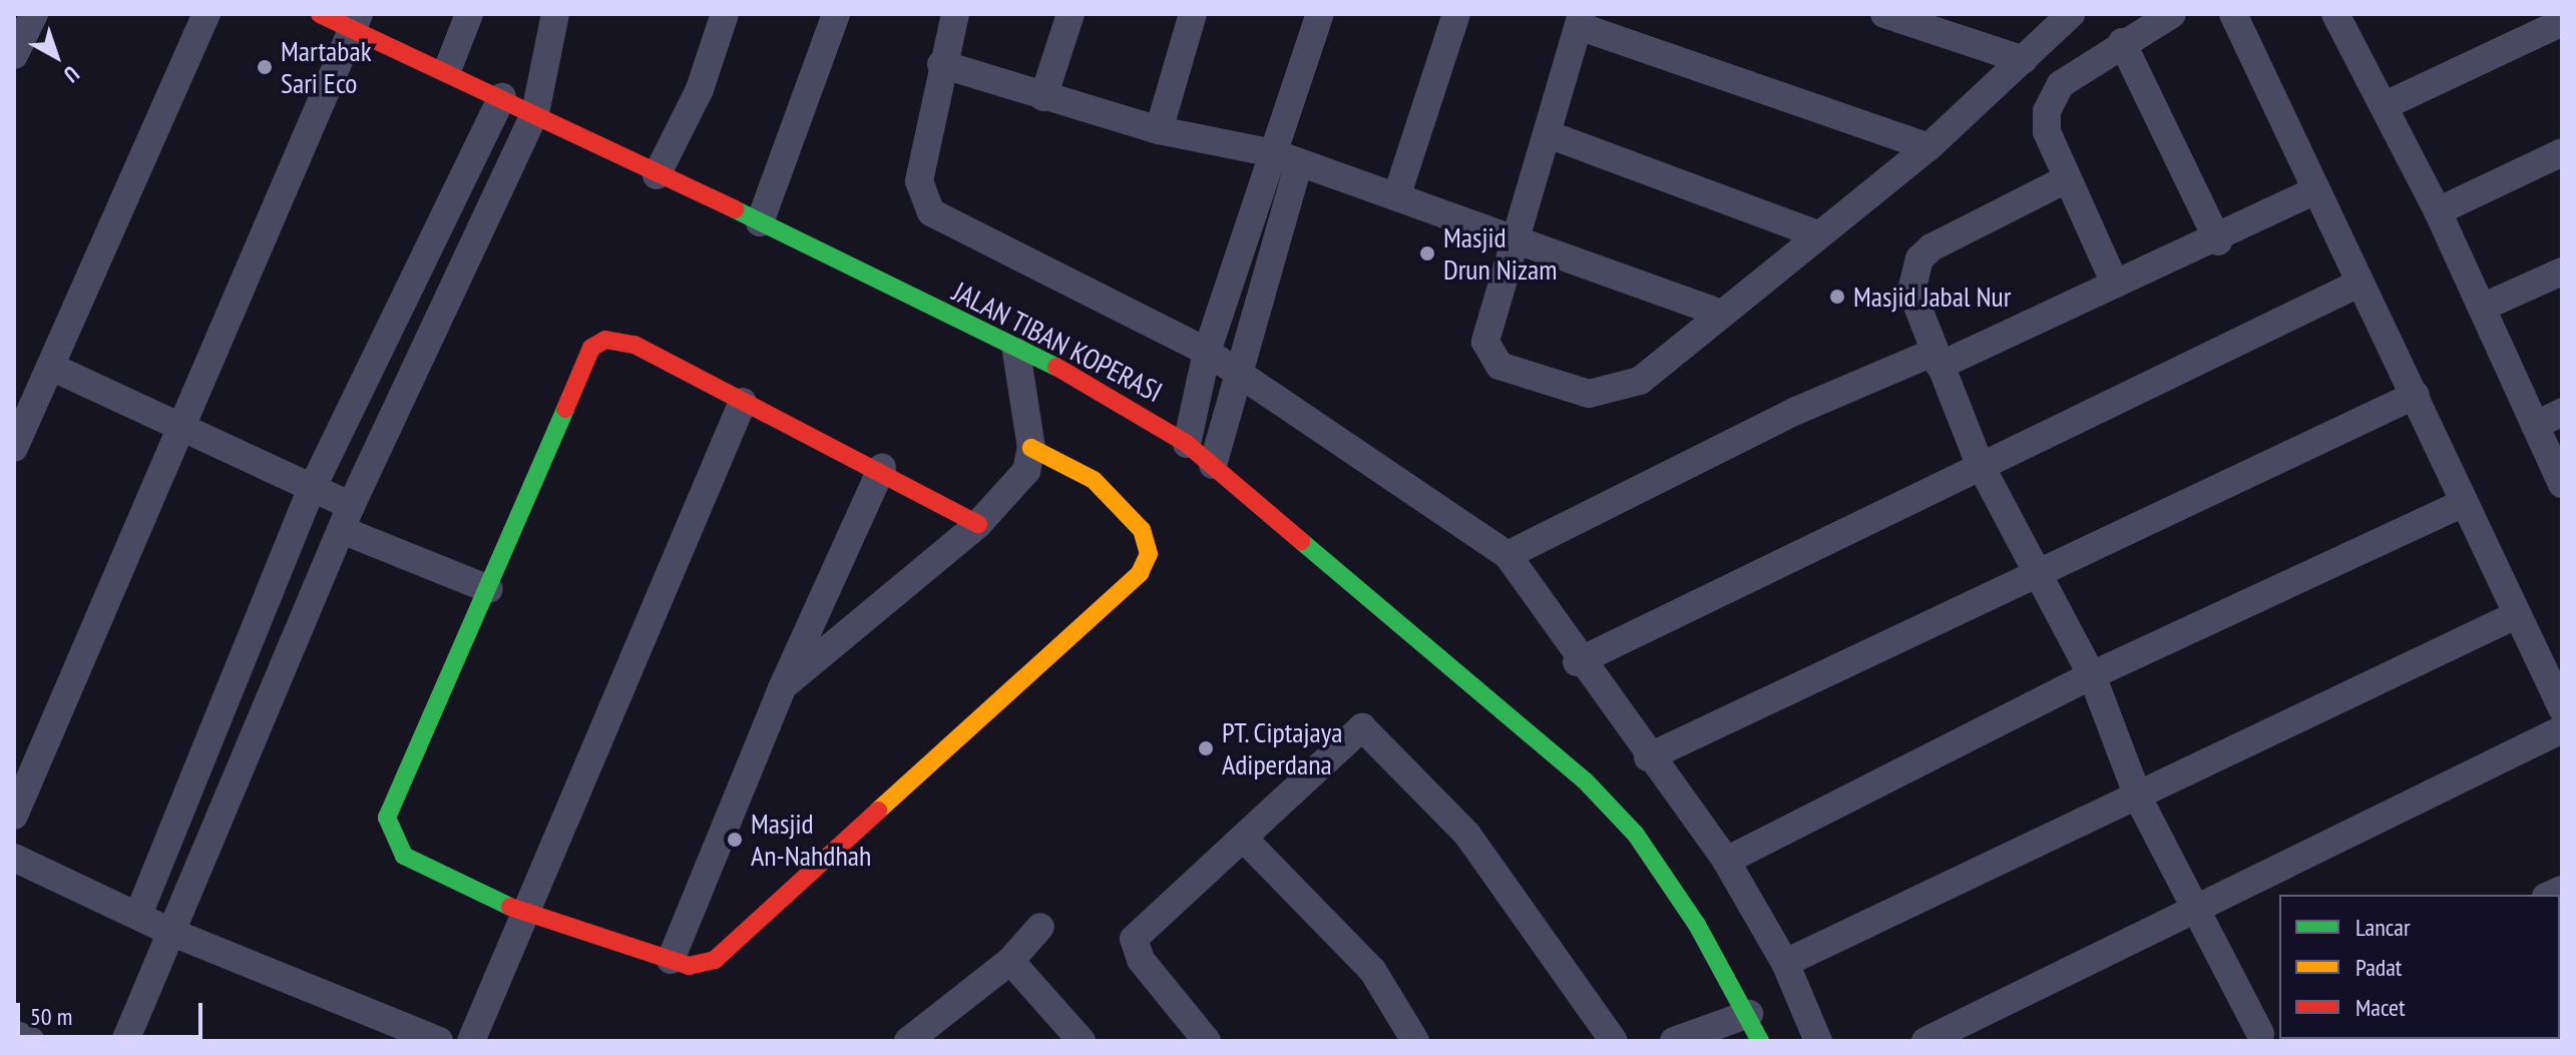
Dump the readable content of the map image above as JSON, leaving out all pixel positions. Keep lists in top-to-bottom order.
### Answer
{
  "streets": {
    "street": ["JALAN TIBAN KOPERASI"]
  },
  "places": [
    "Martabak Sari Eco",
    "Masjid Drun Nizam",
    "Masjid Jabal Nur",
    "PT. Ciptajaya Adiperdana",
    "Masjid An-Nahdhah"
  ],
  "legend": ["Lancar", "Padat", "Macet"],
  "scale_bar": "50 m",
  "north": "bottom right"
}
